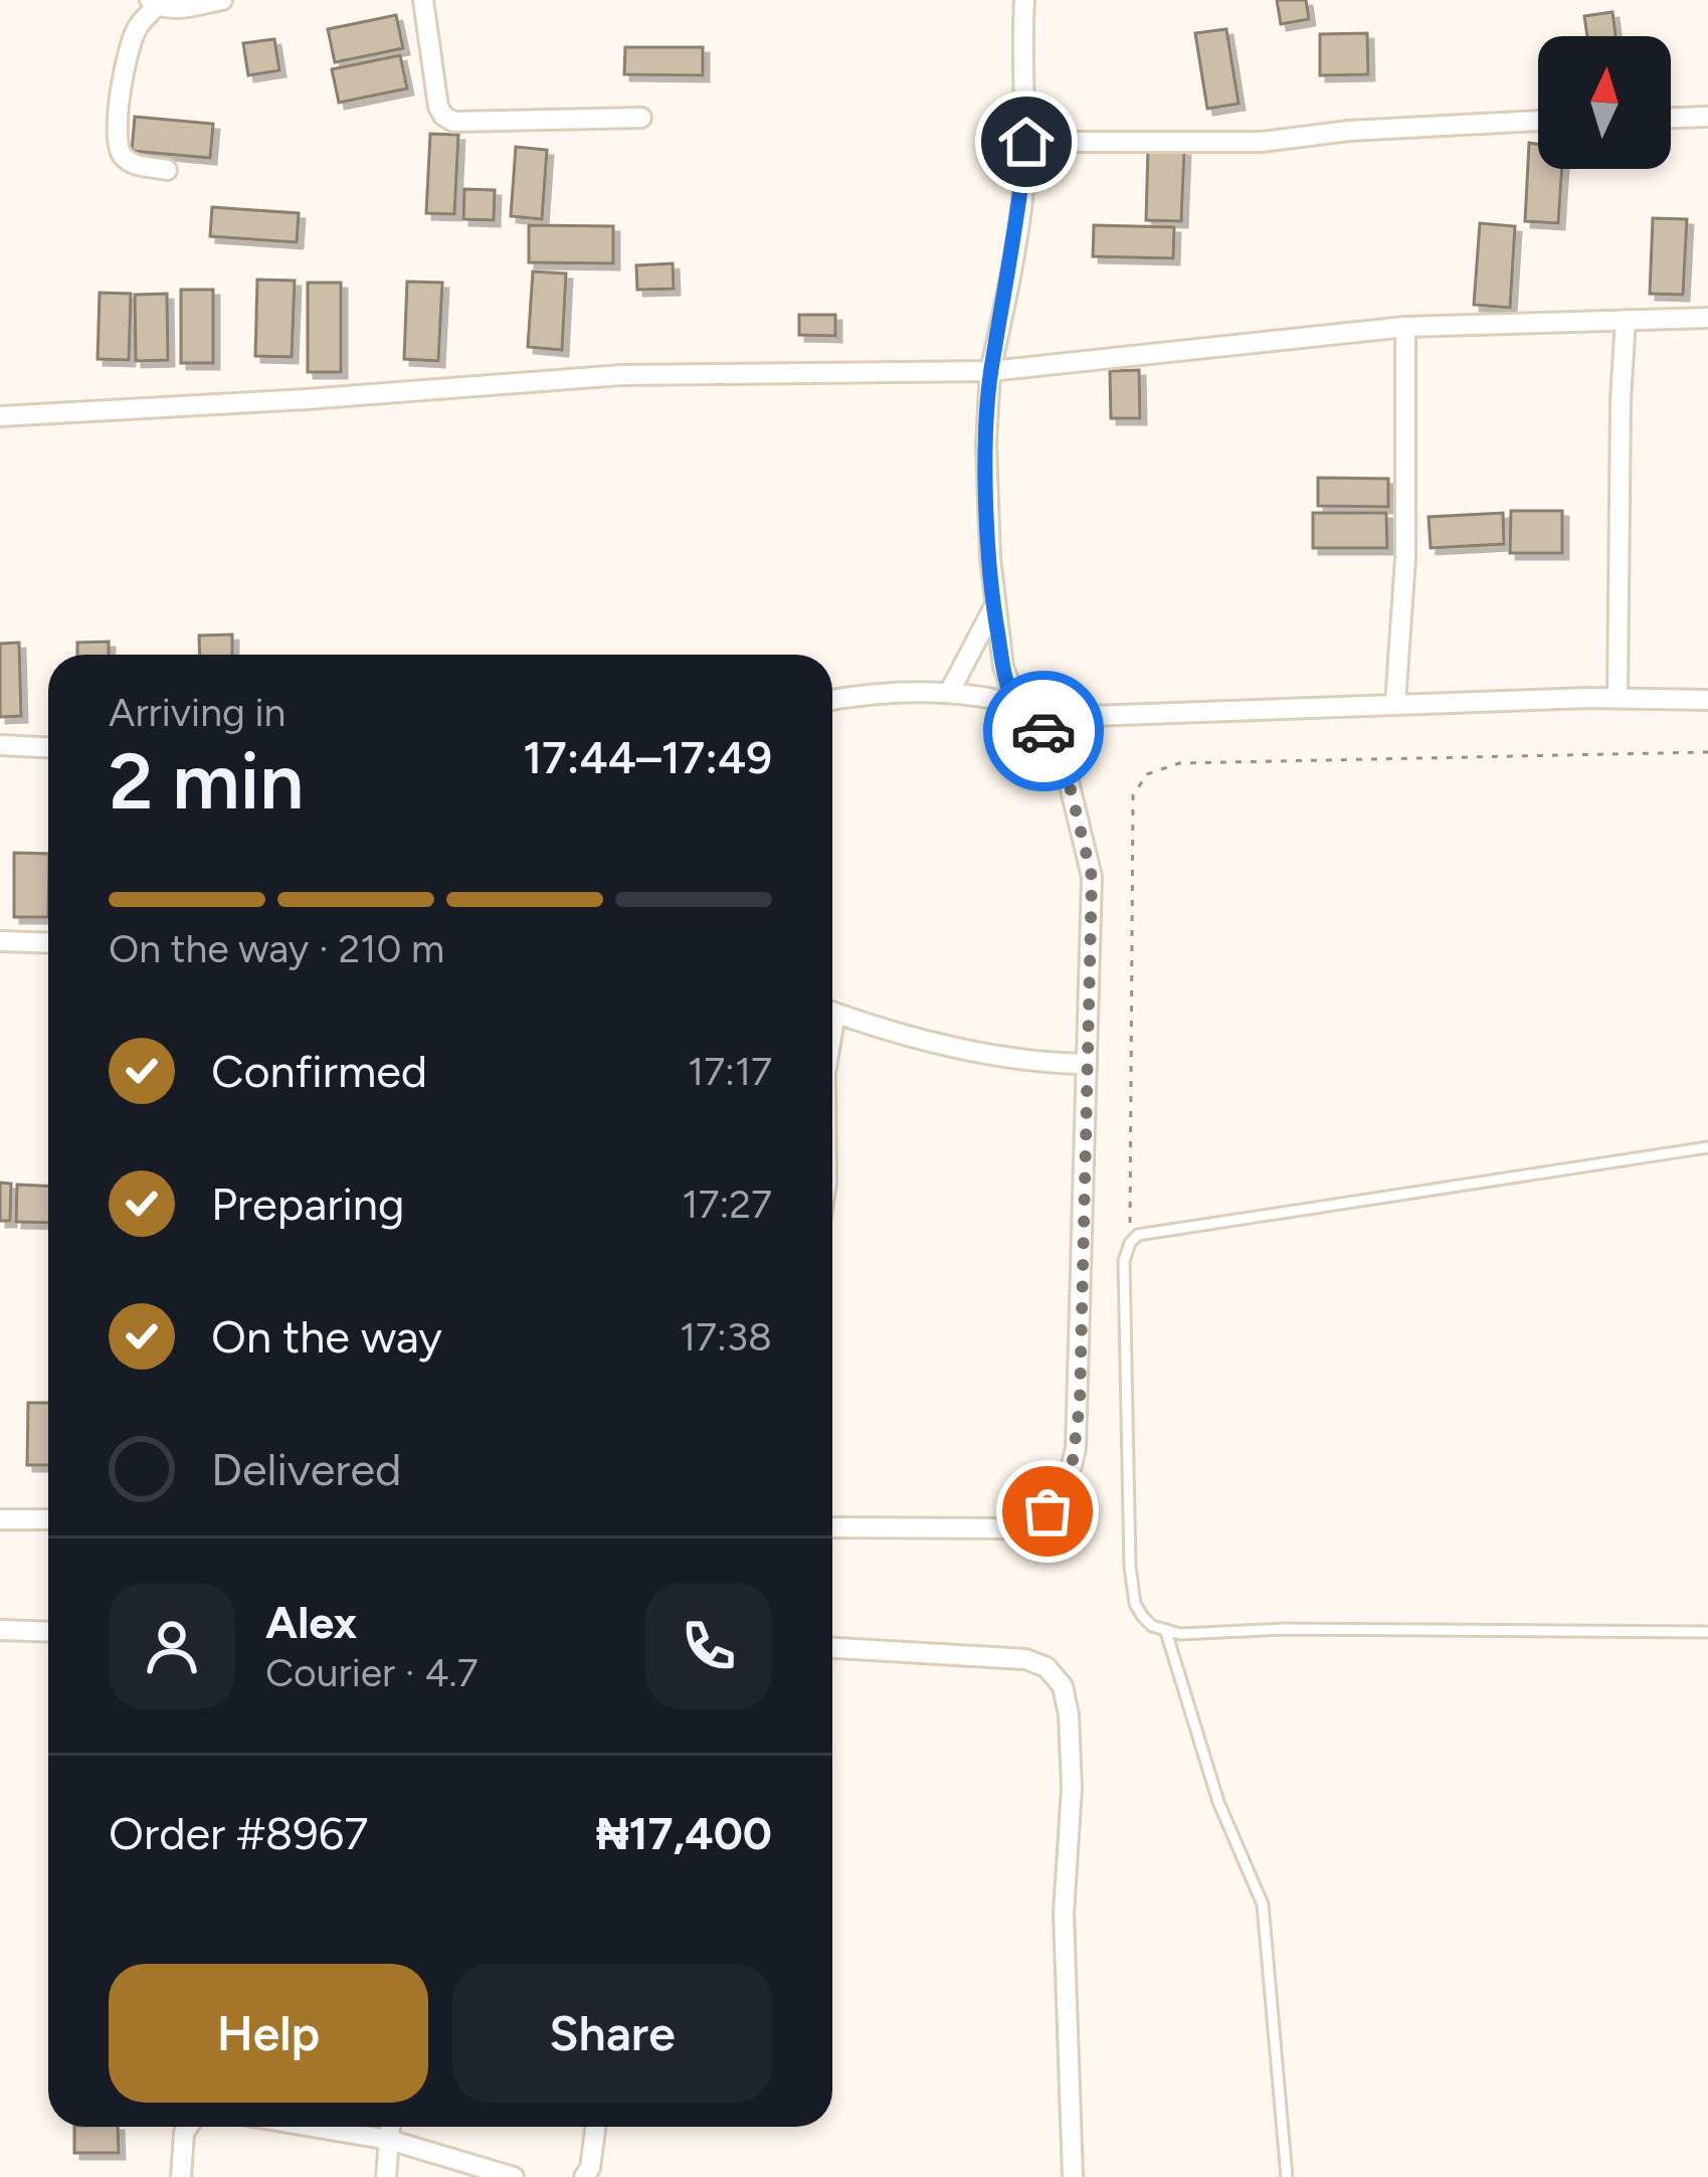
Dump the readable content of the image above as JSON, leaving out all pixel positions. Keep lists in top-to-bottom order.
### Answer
{
  "north": "top",
  "page": {
    "heading": ["2 min", "Arriving in", "17:44–17:49"],
    "panel": [
      "Alex",
      "Courier · 4.7",
      "Order #8967",
      "₦17,400"
    ],
    "bar": "On the way · 210 m",
    "list": [
      ["Confirmed", "17:17"],
      ["Preparing", "17:27"],
      ["On the way", "17:38"],
      "Delivered"
    ],
    "buttons": ["Help", "Share"]
  }
}
